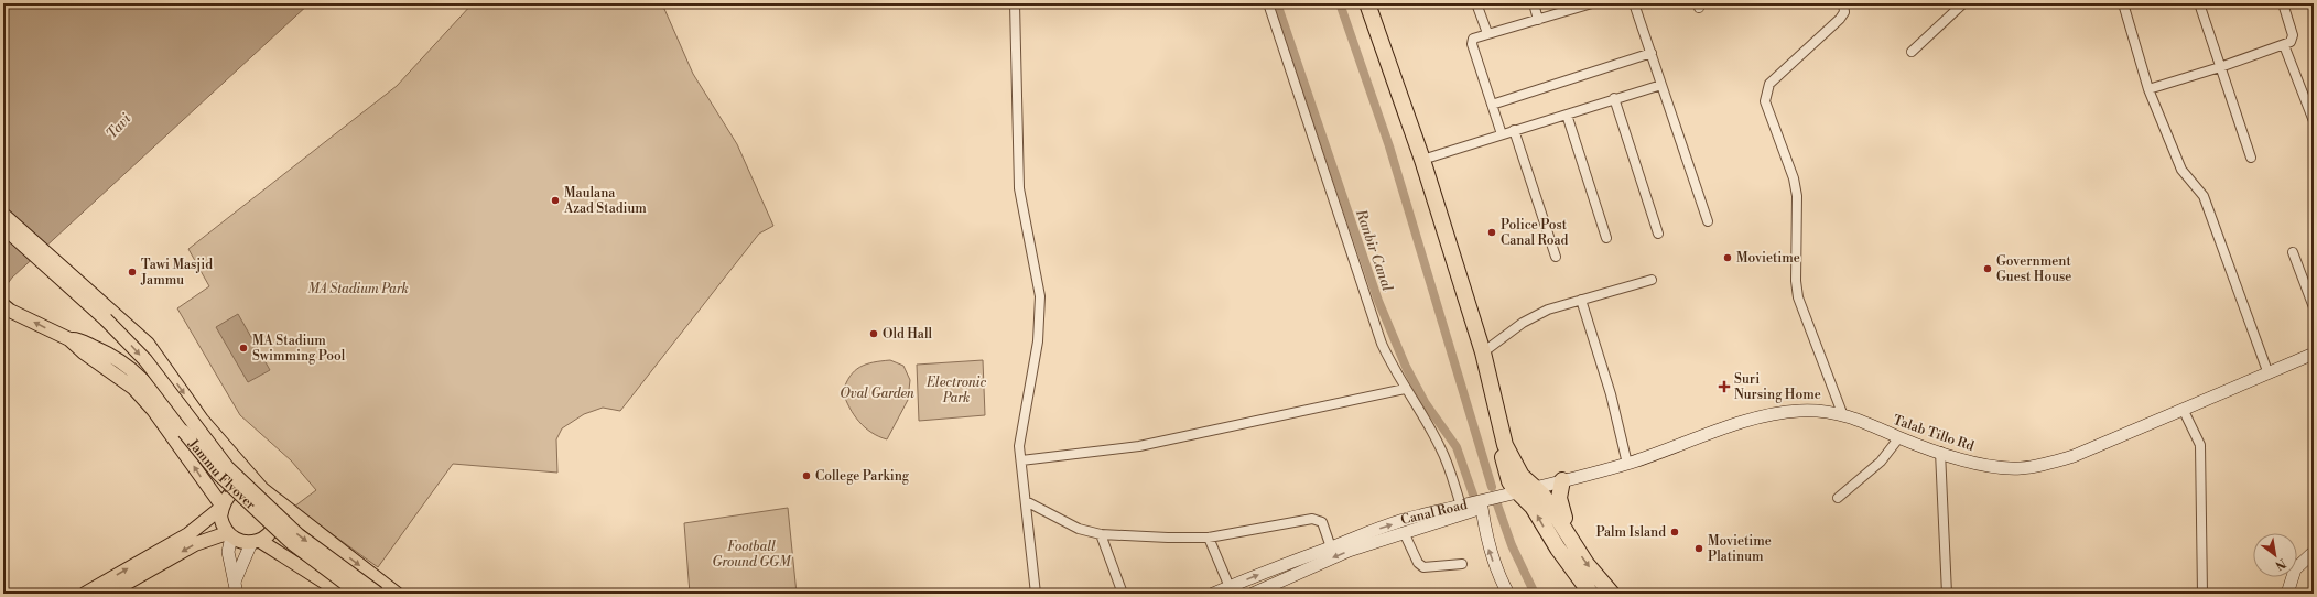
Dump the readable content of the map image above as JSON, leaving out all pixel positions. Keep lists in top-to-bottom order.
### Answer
{
  "streets": {
    "main road": ["Talab Tillo Rd", "Jammu Flyover", "Canal Road"]
  },
  "crossings": [
    ["Talab Tillo Rd", "Canal Road"]
  ],
  "water": ["Tavi", "Ranbir Canal"],
  "parks": [
    "MA Stadium Park",
    "Electronic Park",
    "Oval Garden",
    "Football Ground GGM"
  ],
  "places": {
    "other": [
      "Maulana Azad Stadium",
      "Police Post Canal Road",
      "Movietime",
      "Government Guest House",
      "Tawi Masjid Jammu",
      "Old Hall",
      "MA Stadium Swimming Pool",
      "College Parking",
      "Palm Island",
      "Movietime Platinum"
    ],
    "health": ["Suri Nursing Home"]
  },
  "north": "bottom right"
}
